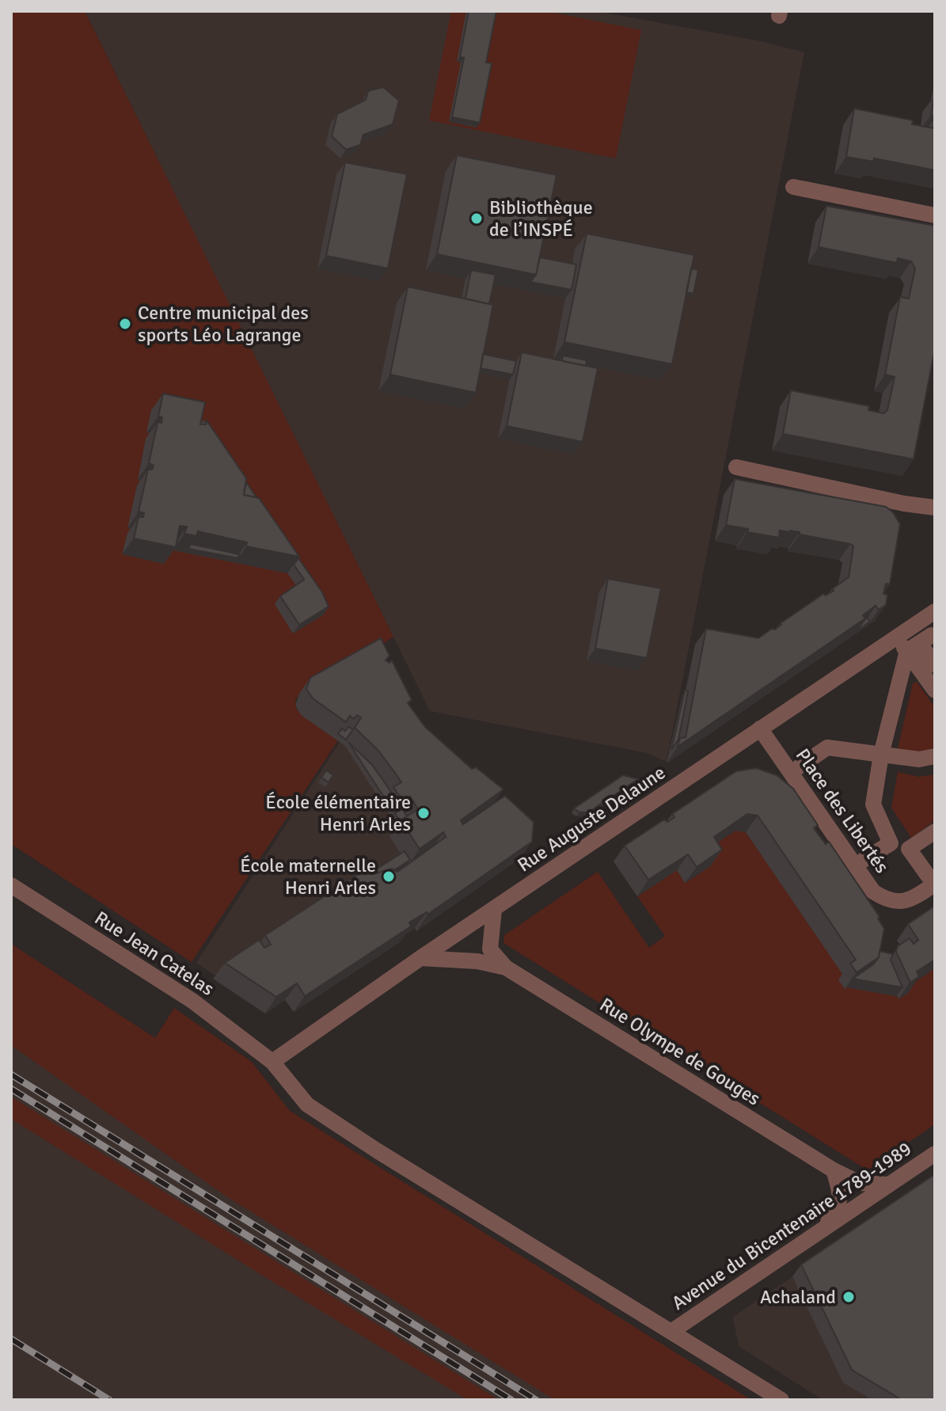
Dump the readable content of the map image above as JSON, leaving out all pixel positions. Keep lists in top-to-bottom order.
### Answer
{
  "streets": {
    "street": [
      "Place des Libertés",
      "Rue Auguste Delaune",
      "Rue Jean Catelas",
      "Rue Olympe de Gouges",
      "Avenue du Bicentenaire 1789-1989"
    ]
  },
  "crossings": [
    ["Place des Libertés", "Rue Auguste Delaune"],
    ["Rue Auguste Delaune", "Rue Jean Catelas"],
    ["Rue Auguste Delaune", "Rue Olympe de Gouges"],
    ["Rue Jean Catelas", "Avenue du Bicentenaire 1789-1989"],
    ["Rue Olympe de Gouges", "Avenue du Bicentenaire 1789-1989"]
  ],
  "places": [
    "Bibliothèque de l’INSPÉ",
    "Centre municipal des sports Léo Lagrange",
    "École élémentaire Henri Arles",
    "École maternelle Henri Arles",
    "Achaland"
  ]
}
